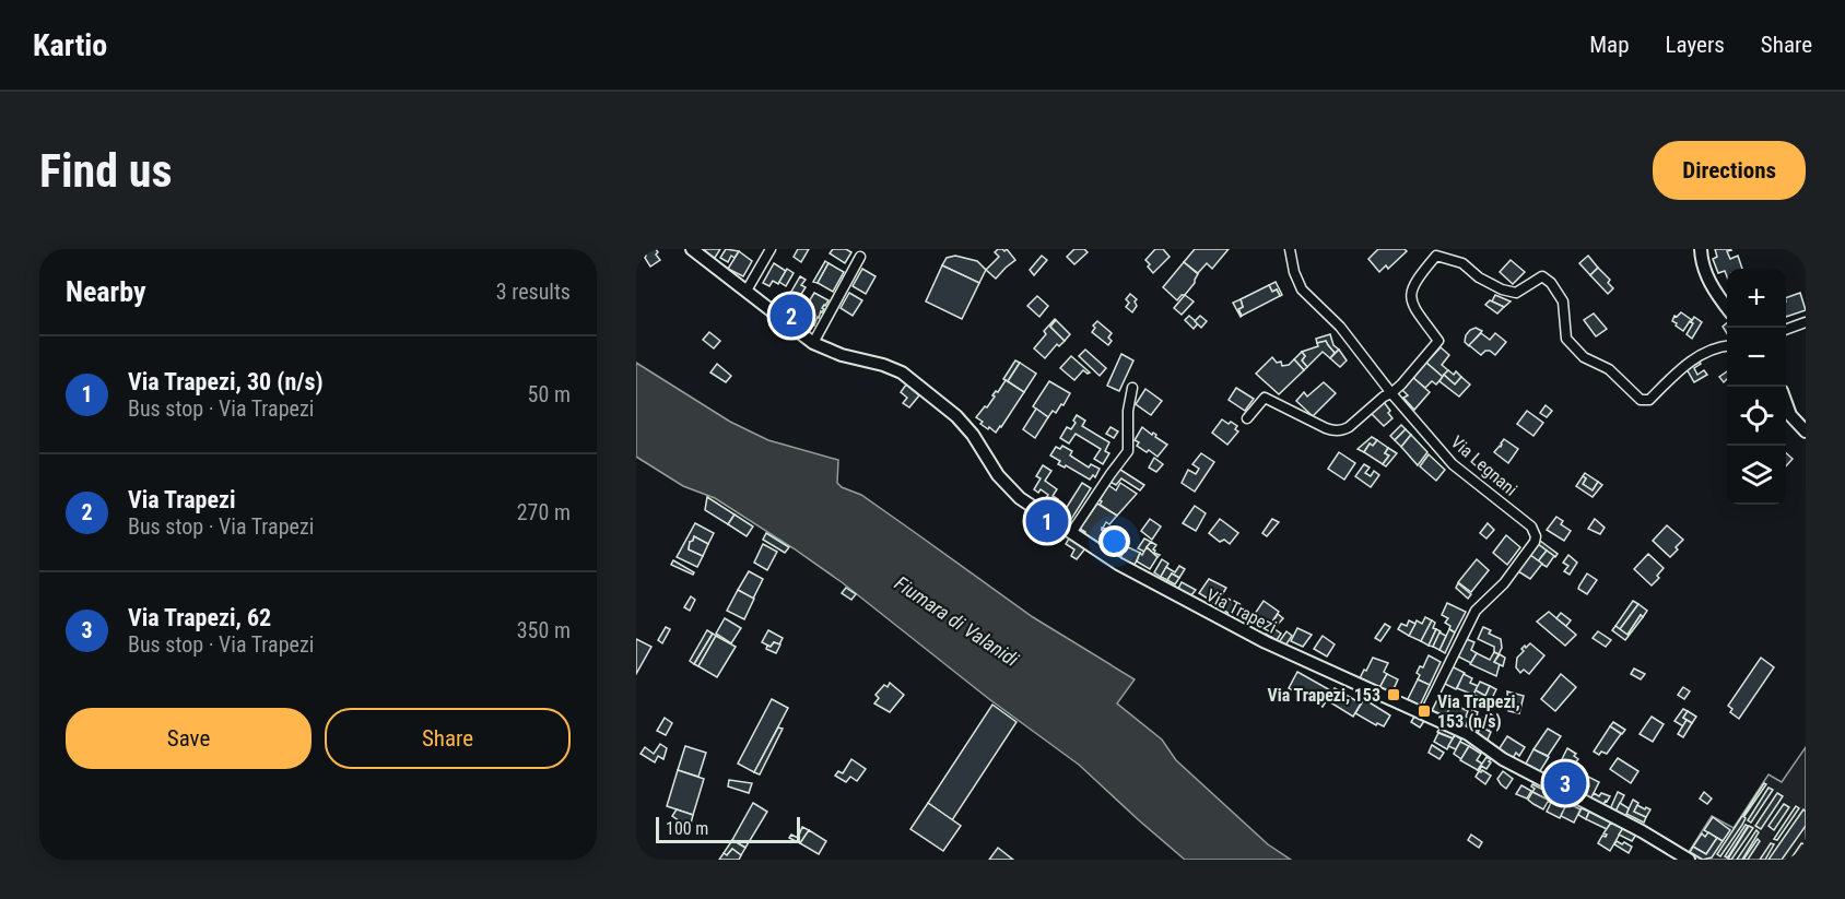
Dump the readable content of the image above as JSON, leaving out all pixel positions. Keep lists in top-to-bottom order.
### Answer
{
  "streets": {
    "street": ["Via Legnani", "Via Trapezi"]
  },
  "crossings": [
    ["Via Legnani", "Via Trapezi"]
  ],
  "water": ["Fiumara di Valanidi"],
  "places": {
    "transit": ["Via Trapezi, 153", "Via Trapezi, 153 (n/s)"]
  },
  "scale_bar": "100 m",
  "page": {
    "header": "Kartio",
    "nav": ["Map", "Layers", "Share"],
    "buttons": [
      "Directions",
      ["Save", "Share"]
    ],
    "title": "Find us",
    "heading": ["Nearby", "3 results"],
    "map_buttons": ["+", "−"],
    "pins": ["2", "1", "3"],
    "list": [
      {
        "mark": "1",
        "name": "Via Trapezi, 30 (n/s)",
        "note": "Bus stop · Via Trapezi",
        "value": "50 m"
      },
      {
        "mark": "2",
        "name": "Via Trapezi",
        "note": "Bus stop · Via Trapezi",
        "value": "270 m"
      },
      {
        "mark": "3",
        "name": "Via Trapezi, 62",
        "note": "Bus stop · Via Trapezi",
        "value": "350 m"
      }
    ],
    "scale": "100 m"
  }
}
